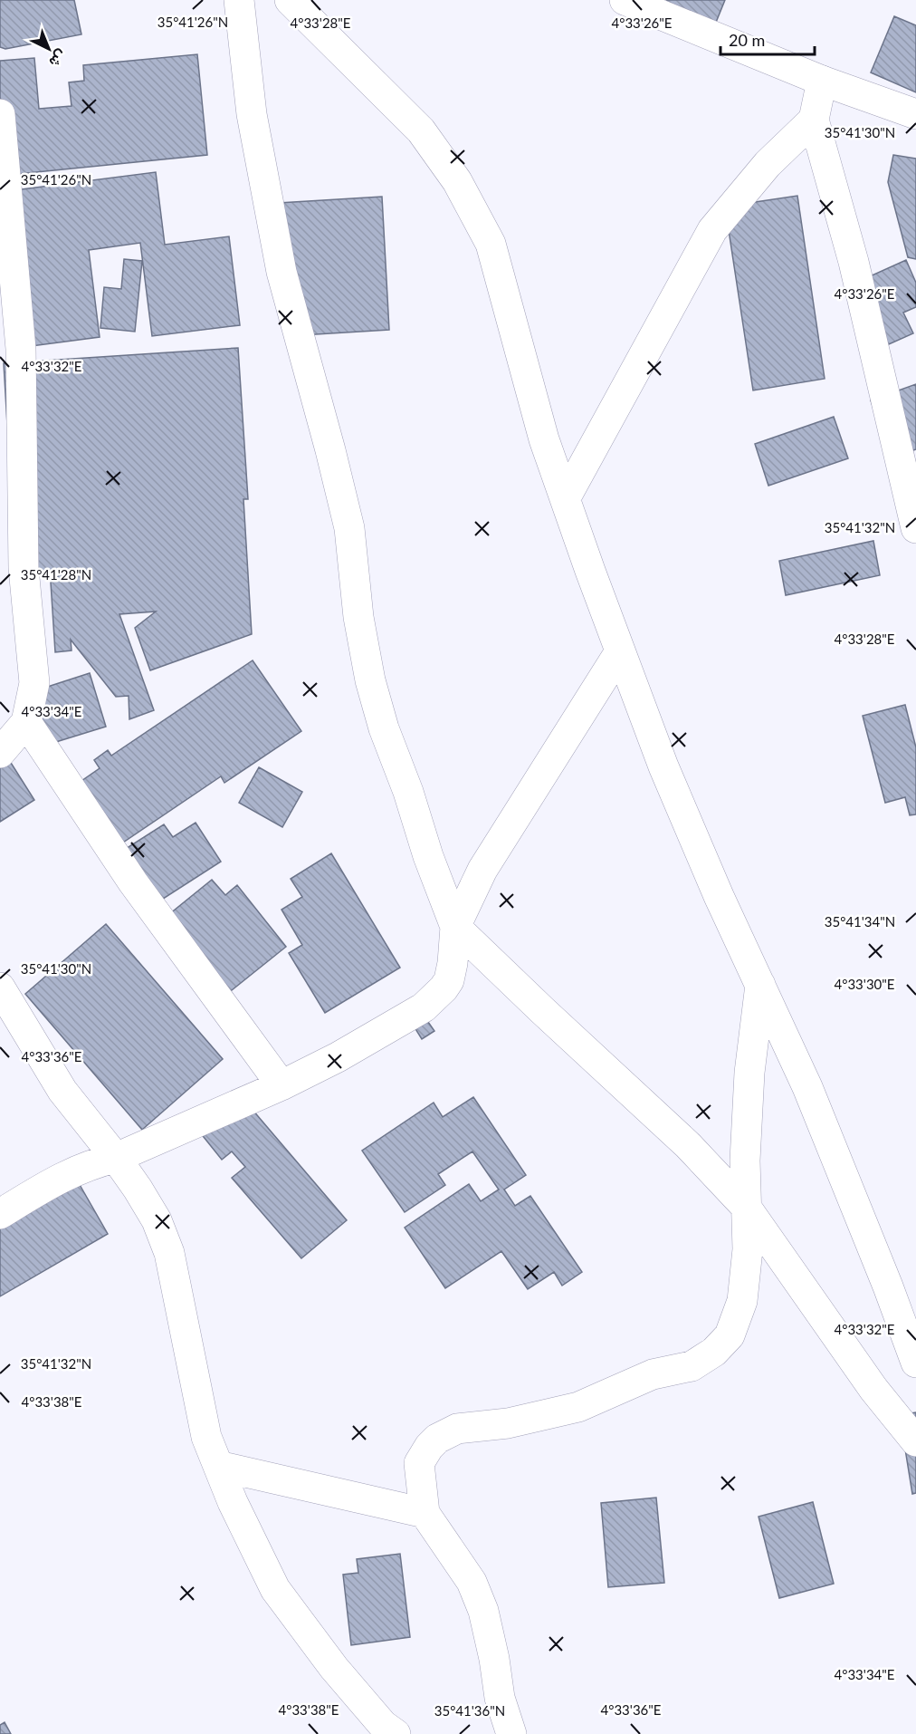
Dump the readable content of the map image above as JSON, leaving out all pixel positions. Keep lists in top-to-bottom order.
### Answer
{
  "scale_bar": "20 m",
  "north": "bottom right",
  "coordinates": [
    "35°41'26\"N",
    "4°33'28\"E",
    "4°33'26\"E",
    "35°41'30\"N",
    "4°33'32\"E",
    "35°41'32\"N",
    "35°41'28\"N",
    "4°33'34\"E",
    "35°41'34\"N",
    "4°33'30\"E",
    "4°33'36\"E",
    "4°33'38\"E",
    "35°41'36\"N"
  ]
}
